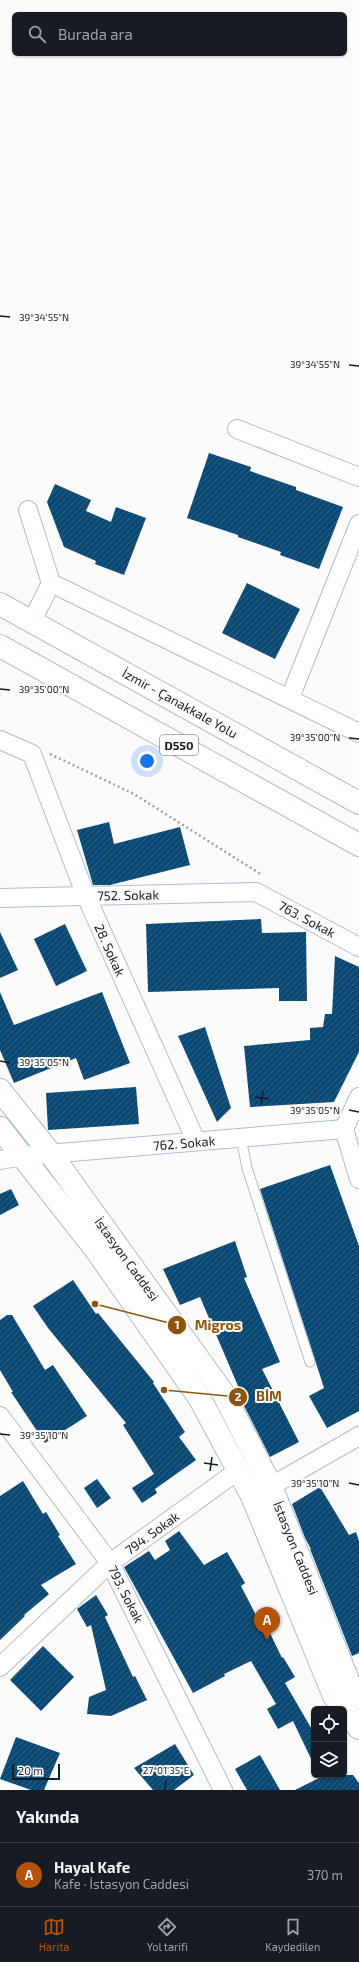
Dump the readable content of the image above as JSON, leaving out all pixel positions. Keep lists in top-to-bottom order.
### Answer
{
  "streets": {
    "main road": ["İzmir - Çanakkale Yolu", "D550", "İstasyon Caddesi"],
    "street": [
      "752. Sokak",
      "763. Sokak",
      "28. Sokak",
      "762. Sokak",
      "794. Sokak",
      "793. Sokak"
    ]
  },
  "crossings": [
    ["752. Sokak", "763. Sokak"],
    ["752. Sokak", "28. Sokak"],
    ["28. Sokak", "762. Sokak"],
    ["762. Sokak", "İstasyon Caddesi"],
    ["İstasyon Caddesi", "794. Sokak"],
    ["794. Sokak", "793. Sokak"]
  ],
  "places": ["Migros", "BİM"],
  "scale_bar": "20 m",
  "page": {
    "search": "Burada ara",
    "pins": "A",
    "scale": "20 m",
    "heading": "Yakında",
    "list": [
      {
        "mark": "A",
        "name": "Hayal Kafe",
        "note": "Kafe · İstasyon Caddesi",
        "value": "370 m"
      }
    ],
    "nav": ["Harita", "Yol tarifi", "Kaydedilen"]
  },
  "coordinates": [
    "39°34'55\"N",
    "39°35'00\"N",
    "39°35'05\"N",
    "39°35'10\"N",
    "27°01'35\"E"
  ]
}
